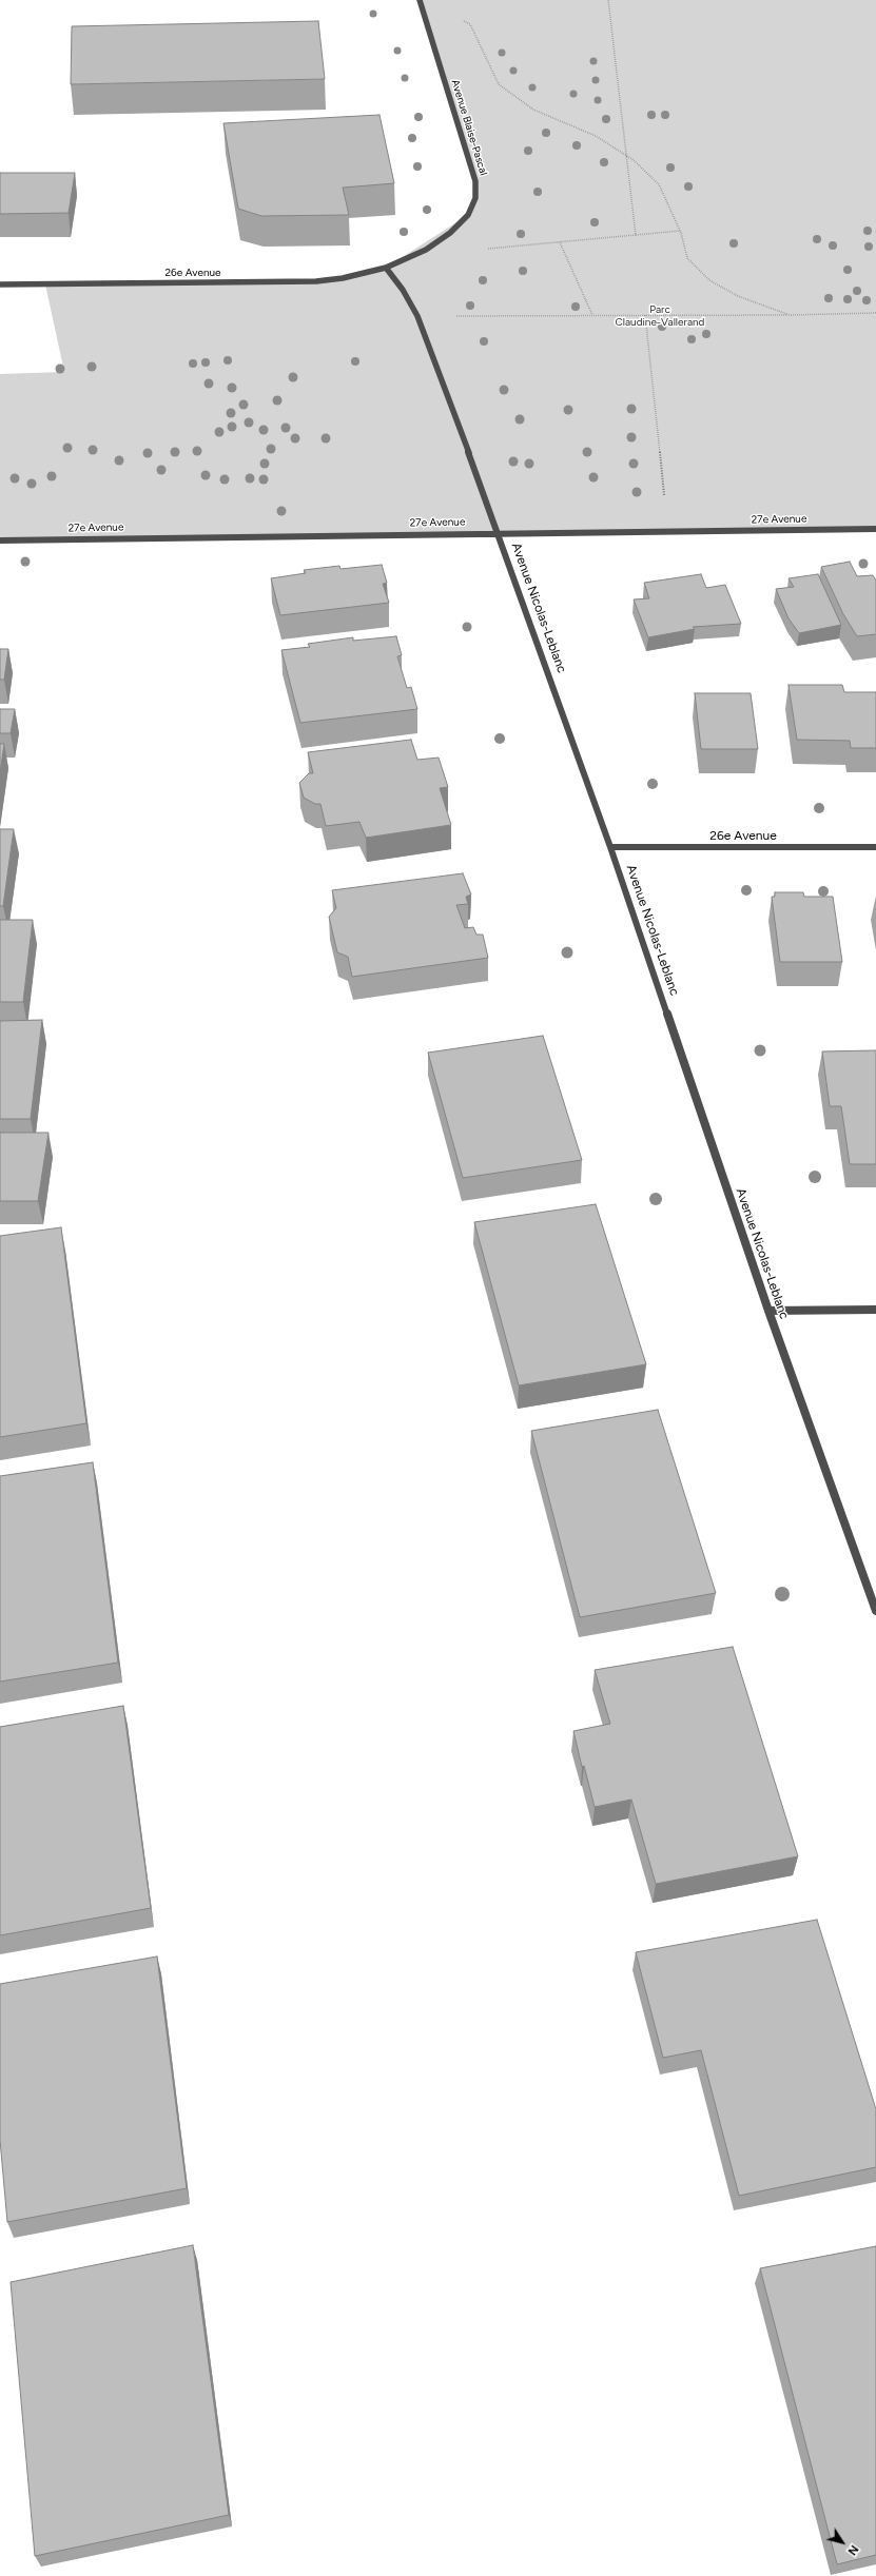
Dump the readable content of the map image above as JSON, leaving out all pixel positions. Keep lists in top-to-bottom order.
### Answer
{
  "streets": {
    "street": [
      "Avenue Blaise-Pascal",
      "26e Avenue",
      "27e Avenue",
      "Avenue Nicolas-Leblanc"
    ]
  },
  "crossings": [
    ["Avenue Blaise-Pascal", "26e Avenue"],
    ["Avenue Blaise-Pascal", "Avenue Nicolas-Leblanc"],
    ["26e Avenue", "Avenue Nicolas-Leblanc"],
    ["27e Avenue", "Avenue Nicolas-Leblanc"]
  ],
  "parks": ["Parc Claudine-Vallerand"],
  "north": "bottom right"
}
